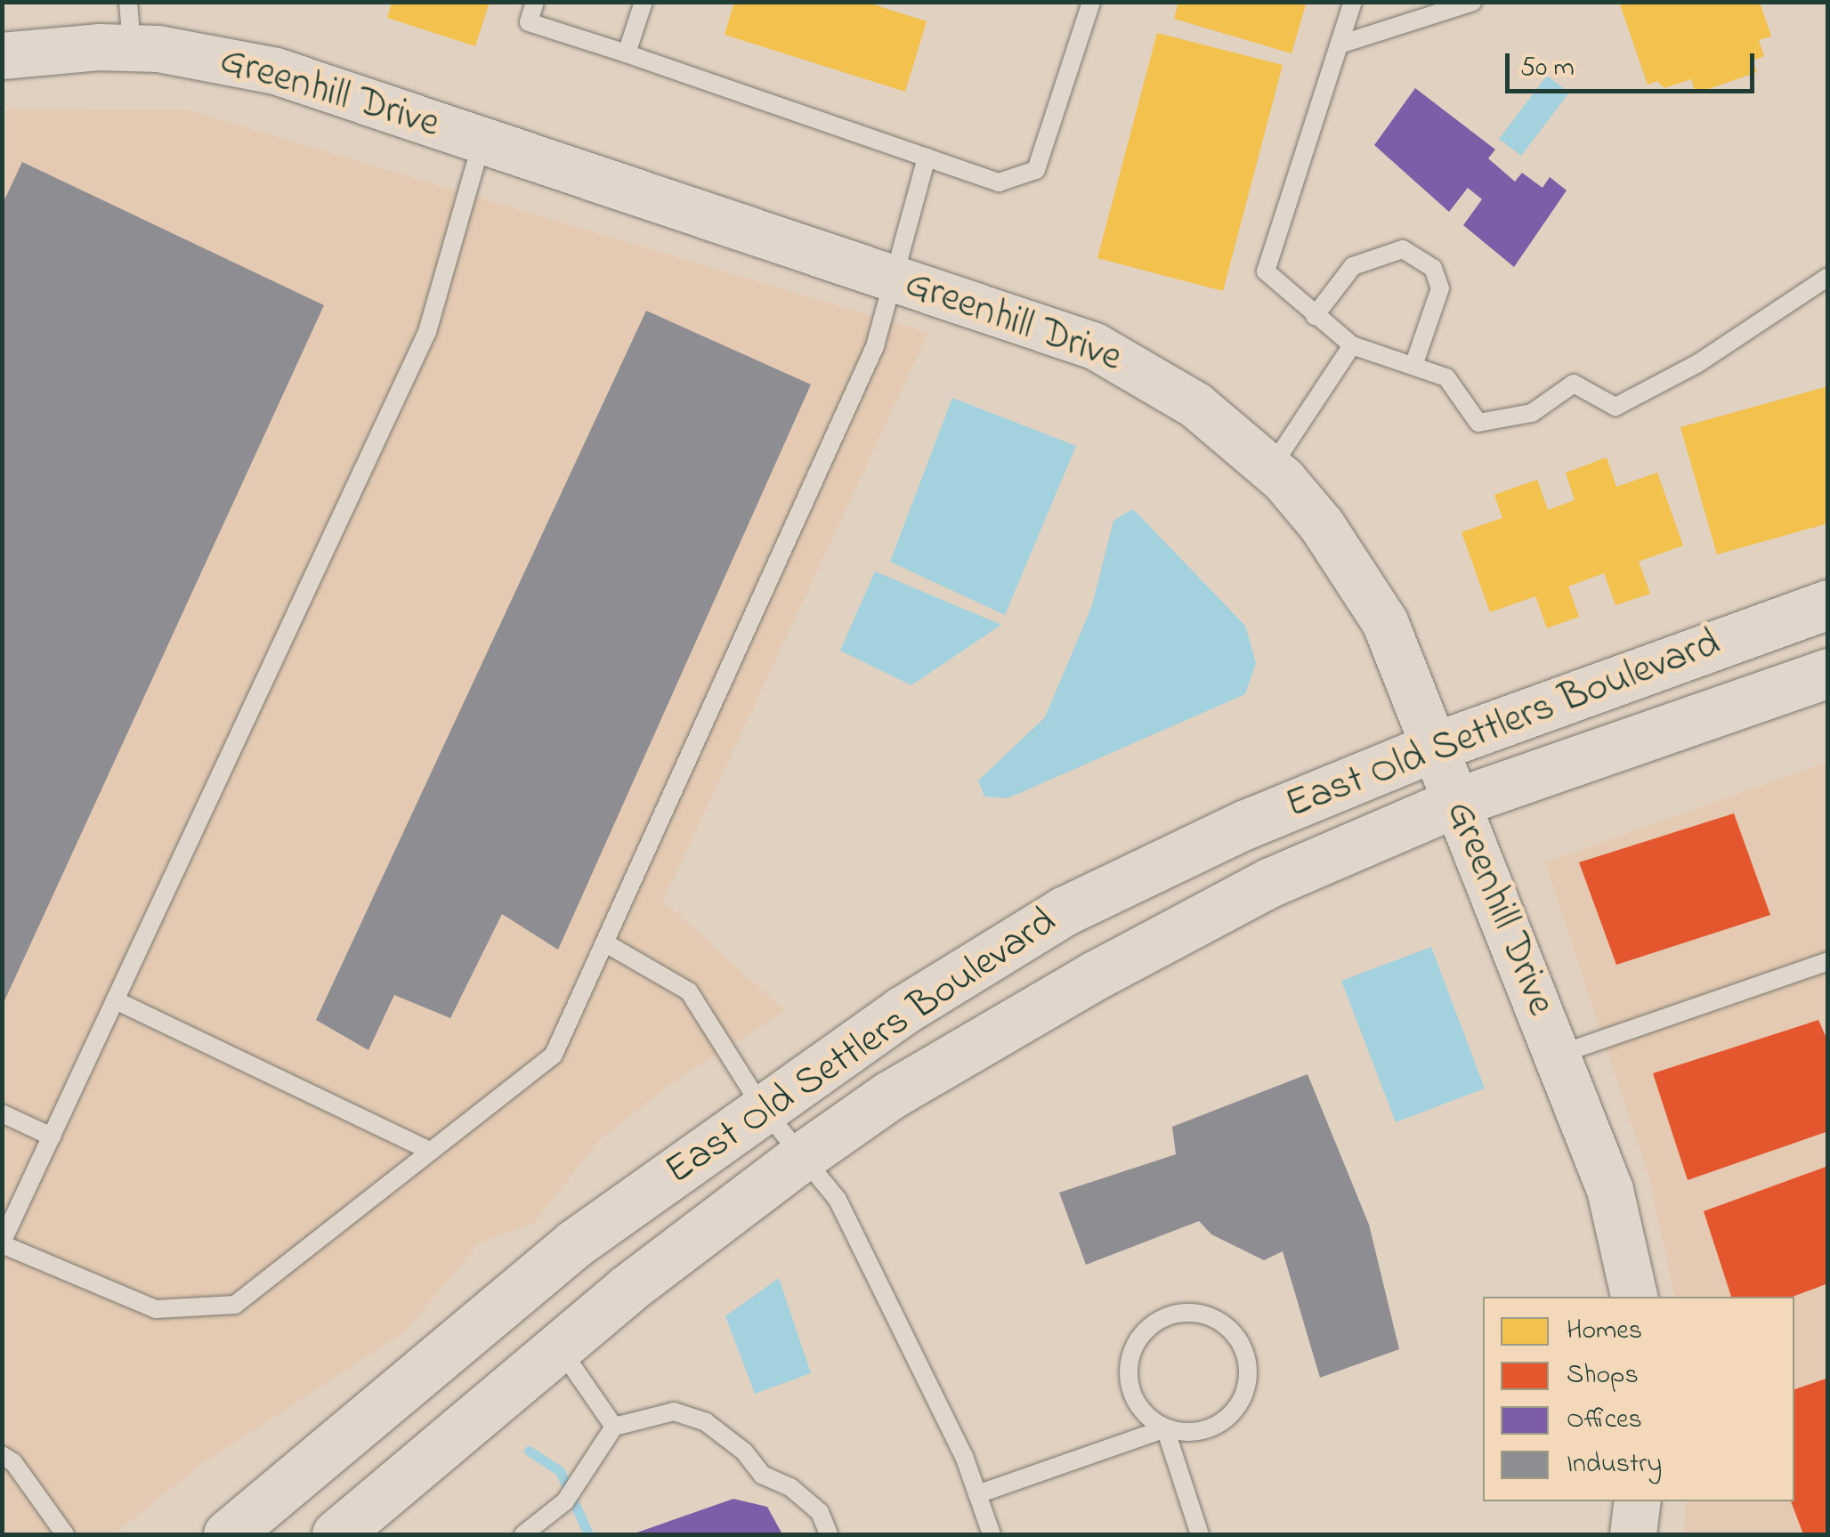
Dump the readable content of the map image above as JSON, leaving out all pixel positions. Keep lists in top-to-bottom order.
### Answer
{
  "streets": {
    "main road": ["East Old Settlers Boulevard"],
    "street": ["Greenhill Drive"]
  },
  "crossings": [
    ["Greenhill Drive", "East Old Settlers Boulevard"]
  ],
  "legend": [
    "Homes",
    "Shops",
    "Offices",
    "Industry"
  ],
  "scale_bar": "50 m"
}
